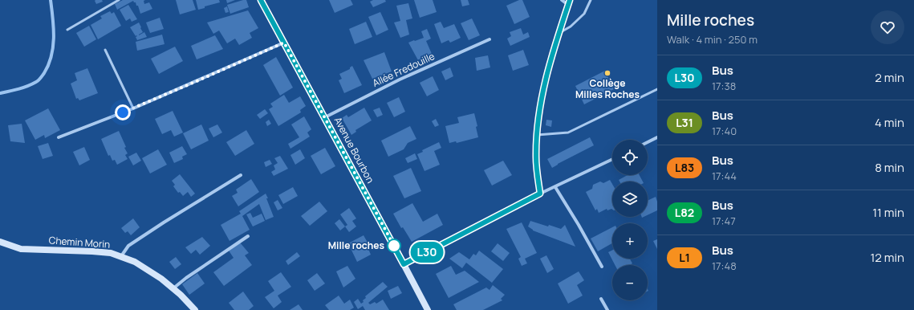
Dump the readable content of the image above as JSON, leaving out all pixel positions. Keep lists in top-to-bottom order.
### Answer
{
  "streets": {
    "street": ["Allée Fredouille", "Avenue Bourbon", "Chemin Morin"]
  },
  "crossings": [
    ["Allée Fredouille", "Avenue Bourbon"]
  ],
  "places": ["Collège Milles Roches", "Mille roches"],
  "lines": ["bus line L30"],
  "page": {
    "on_map": "L30",
    "heading": ["Mille roches", "Walk · 4 min · 250 m"],
    "list": [
      {
        "mark": "L30",
        "name": "Bus",
        "note": "17:38",
        "value": "2 min"
      },
      {
        "mark": "L31",
        "name": "Bus",
        "note": "17:40",
        "value": "4 min"
      },
      {
        "mark": "L83",
        "name": "Bus",
        "note": "17:44",
        "value": "8 min"
      },
      {
        "mark": "L82",
        "name": "Bus",
        "note": "17:47",
        "value": "11 min"
      },
      {
        "mark": "L1",
        "name": "Bus",
        "note": "17:48",
        "value": "12 min"
      }
    ],
    "map_buttons": ["+", "−"]
  }
}
